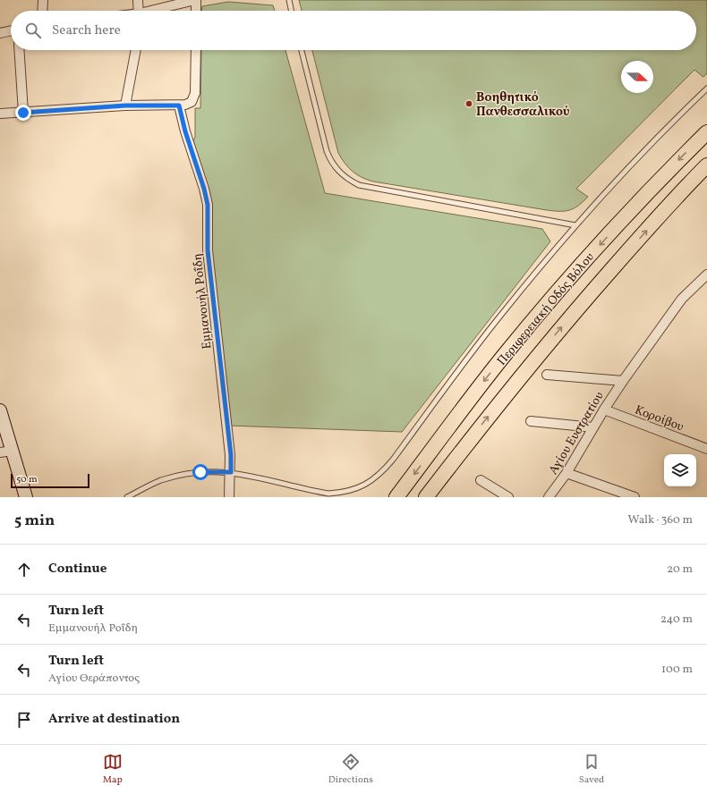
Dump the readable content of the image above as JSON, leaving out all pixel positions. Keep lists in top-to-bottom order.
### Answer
{
  "streets": {
    "main road": ["Περιφερειακή Οδός Βόλου"],
    "street": ["Εμμανουήλ Ροΐδη", "Κοροίβου", "Αγίου Ευστρατίου"]
  },
  "crossings": [
    ["Κοροίβου", "Αγίου Ευστρατίου"]
  ],
  "places": ["Βοηθητικό Πανθεσσαλικού"],
  "scale_bar": "50 m",
  "north": "right",
  "page": {
    "search": "Search here",
    "scale": "50 m",
    "heading": ["5 min", "Walk · 360 m"],
    "list": [
      ["Continue", "20 m"],
      ["Turn left", "Εμμανουήλ Ροΐδη", "240 m"],
      ["Turn left", "Αγίου Θεράποντος", "100 m"],
      "Arrive at destination"
    ],
    "nav": ["Map", "Directions", "Saved"]
  }
}
